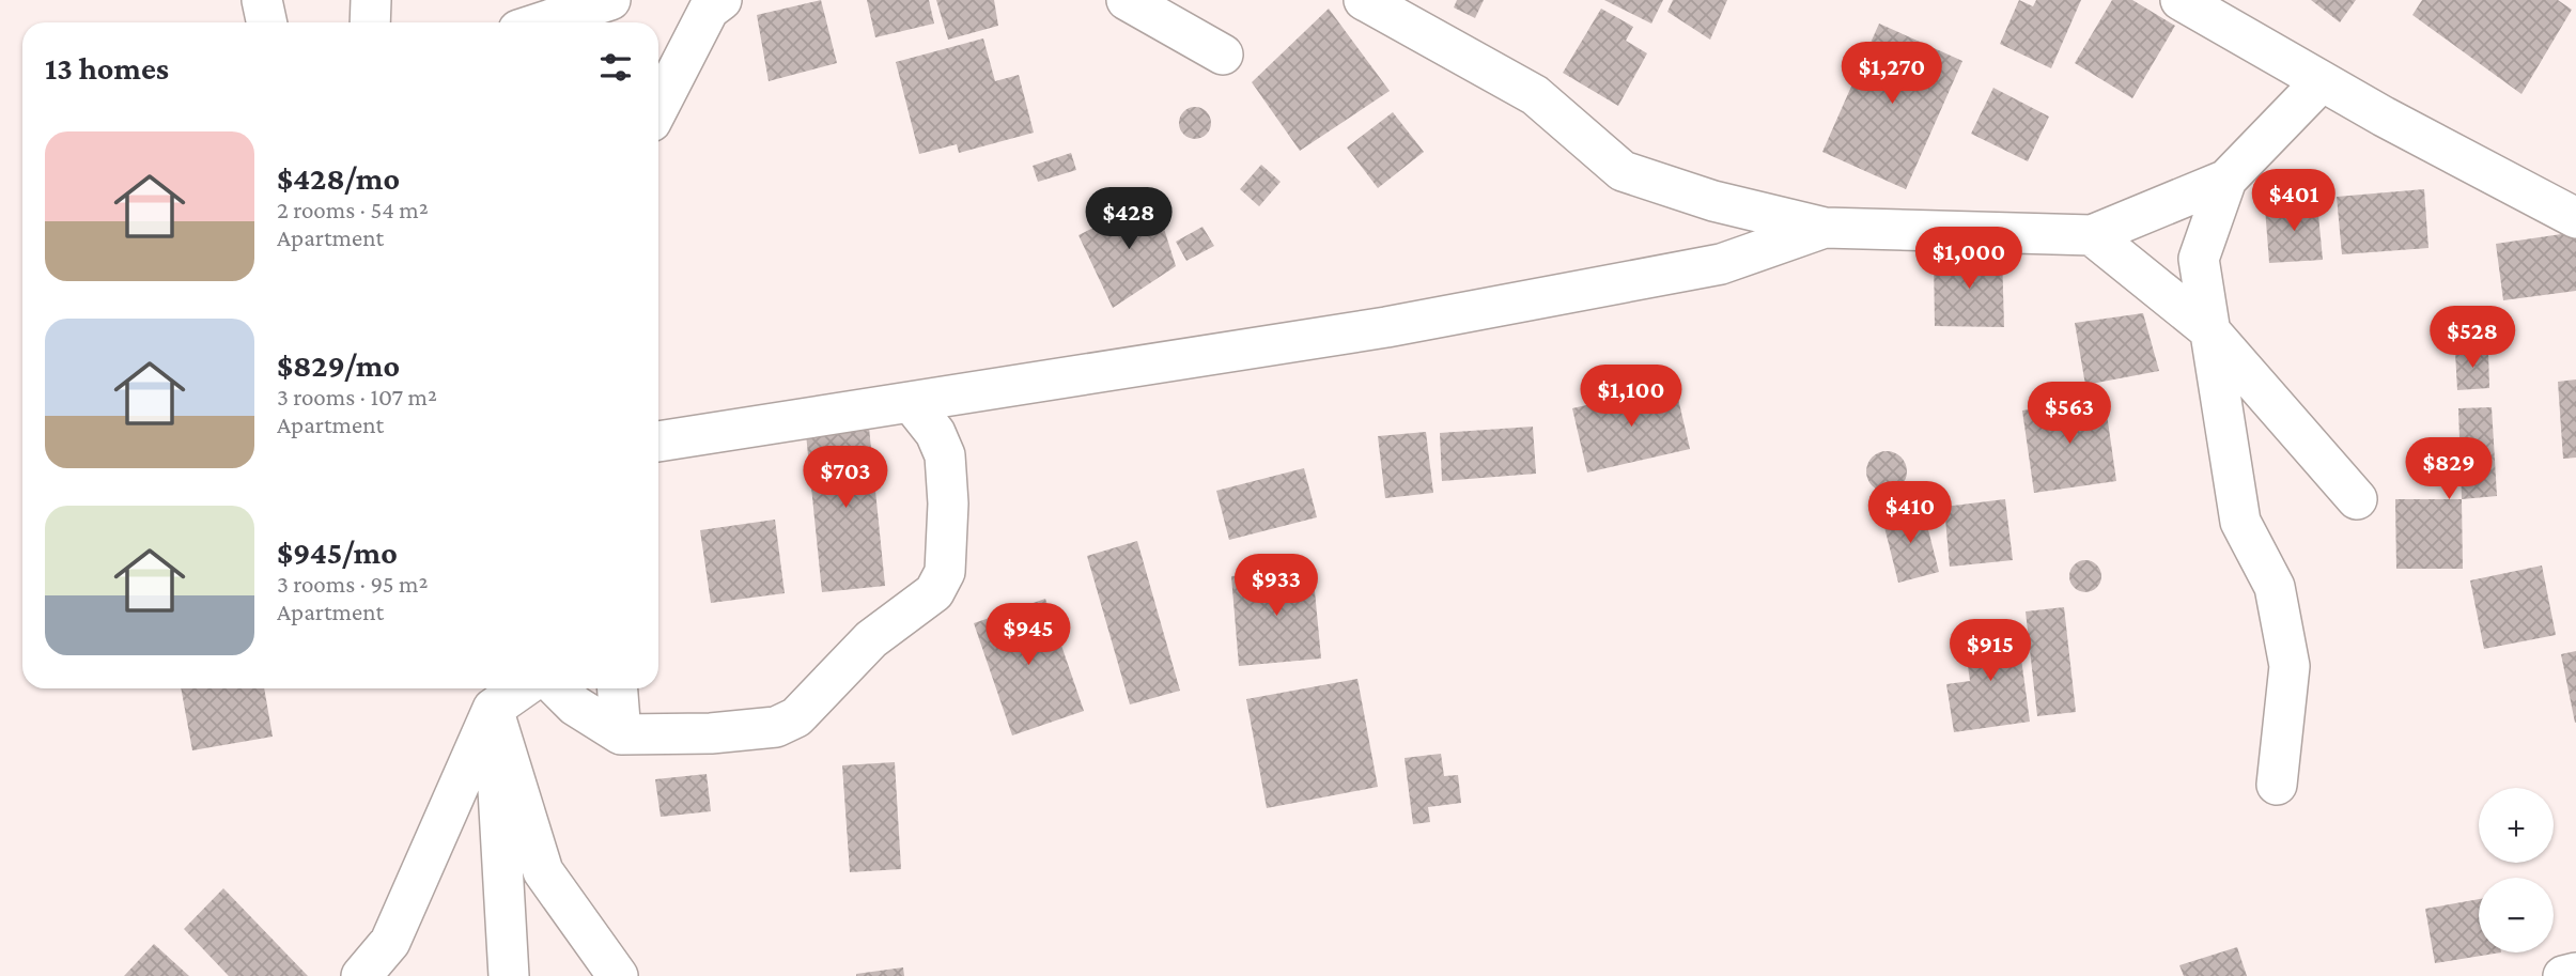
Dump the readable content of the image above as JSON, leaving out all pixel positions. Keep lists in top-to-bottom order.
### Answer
{
  "page": {
    "heading": "13 homes",
    "price": [
      "$1,270",
      "$401",
      "$428",
      "$1,000",
      "$528",
      "$1,100",
      "$563",
      "$829",
      "$703",
      "$410",
      "$933",
      "$945",
      "$915"
    ],
    "list": [
      {
        "name": "$428/mo",
        "note": "2 rooms · 54 m² · Apartment"
      },
      {
        "name": "$829/mo",
        "note": "3 rooms · 107 m² · Apartment"
      },
      {
        "name": "$945/mo",
        "note": "3 rooms · 95 m² · Apartment"
      }
    ],
    "map_buttons": ["+", "−"]
  }
}
